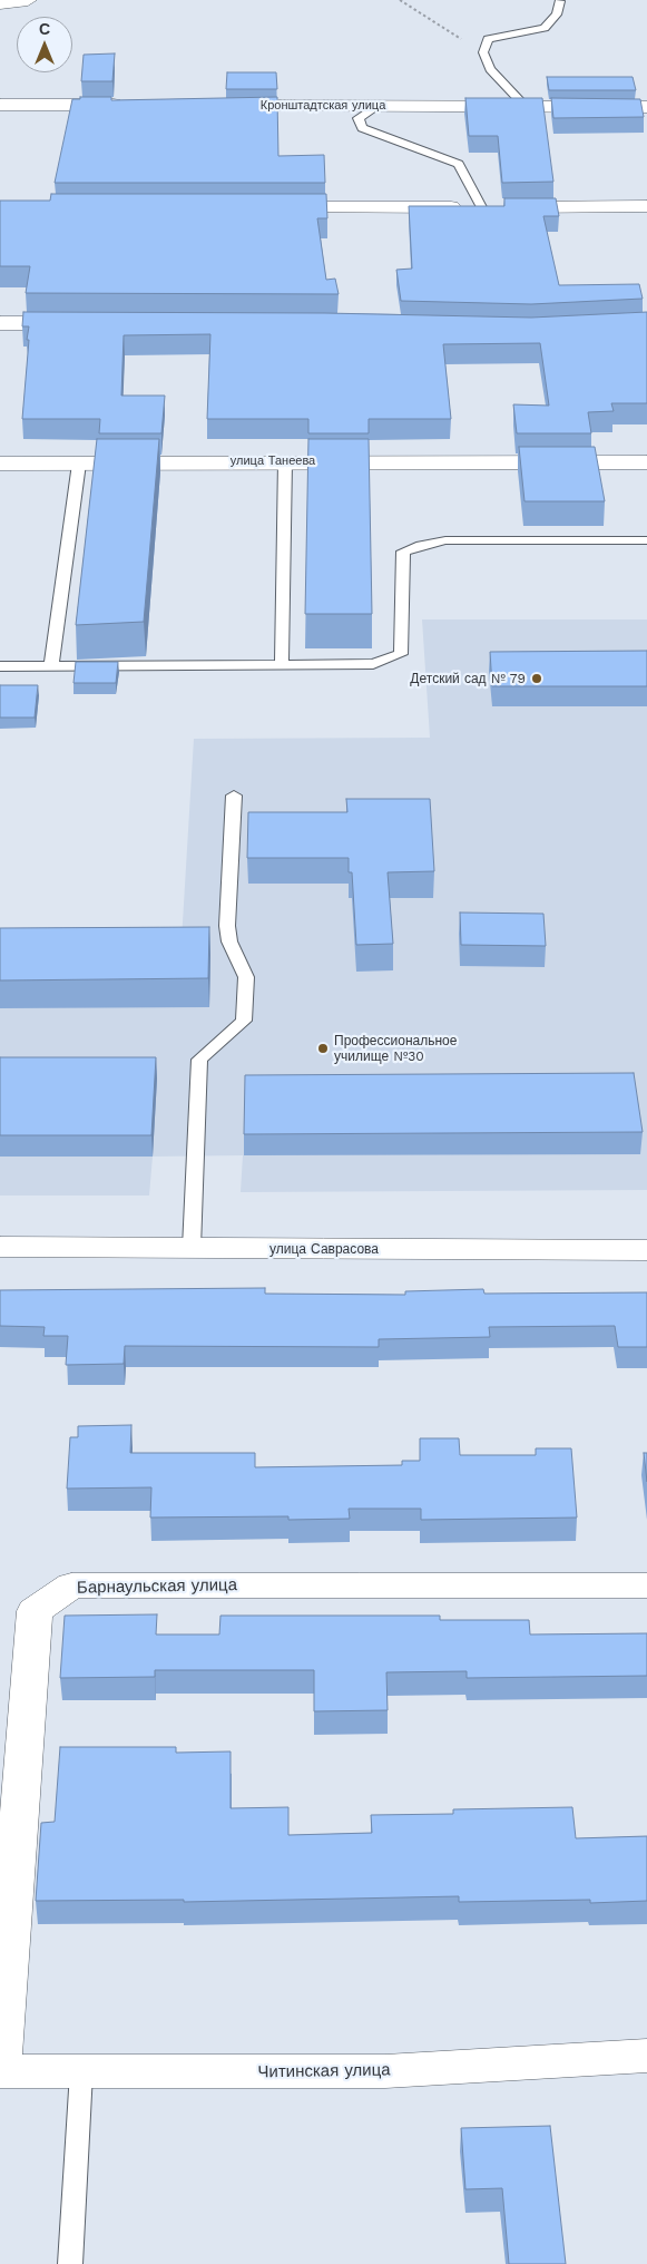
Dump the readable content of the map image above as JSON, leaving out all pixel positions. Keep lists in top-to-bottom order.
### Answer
{
  "streets": {
    "street": [
      "Кронштадтская улица",
      "улица Танеева",
      "улица Саврасова",
      "Барнаульская улица",
      "Читинская улица"
    ]
  },
  "crossings": [
    ["Барнаульская улица", "Читинская улица"]
  ],
  "places": ["Детский сад № 79", "Профессиональное училище №30"],
  "north": "top"
}
